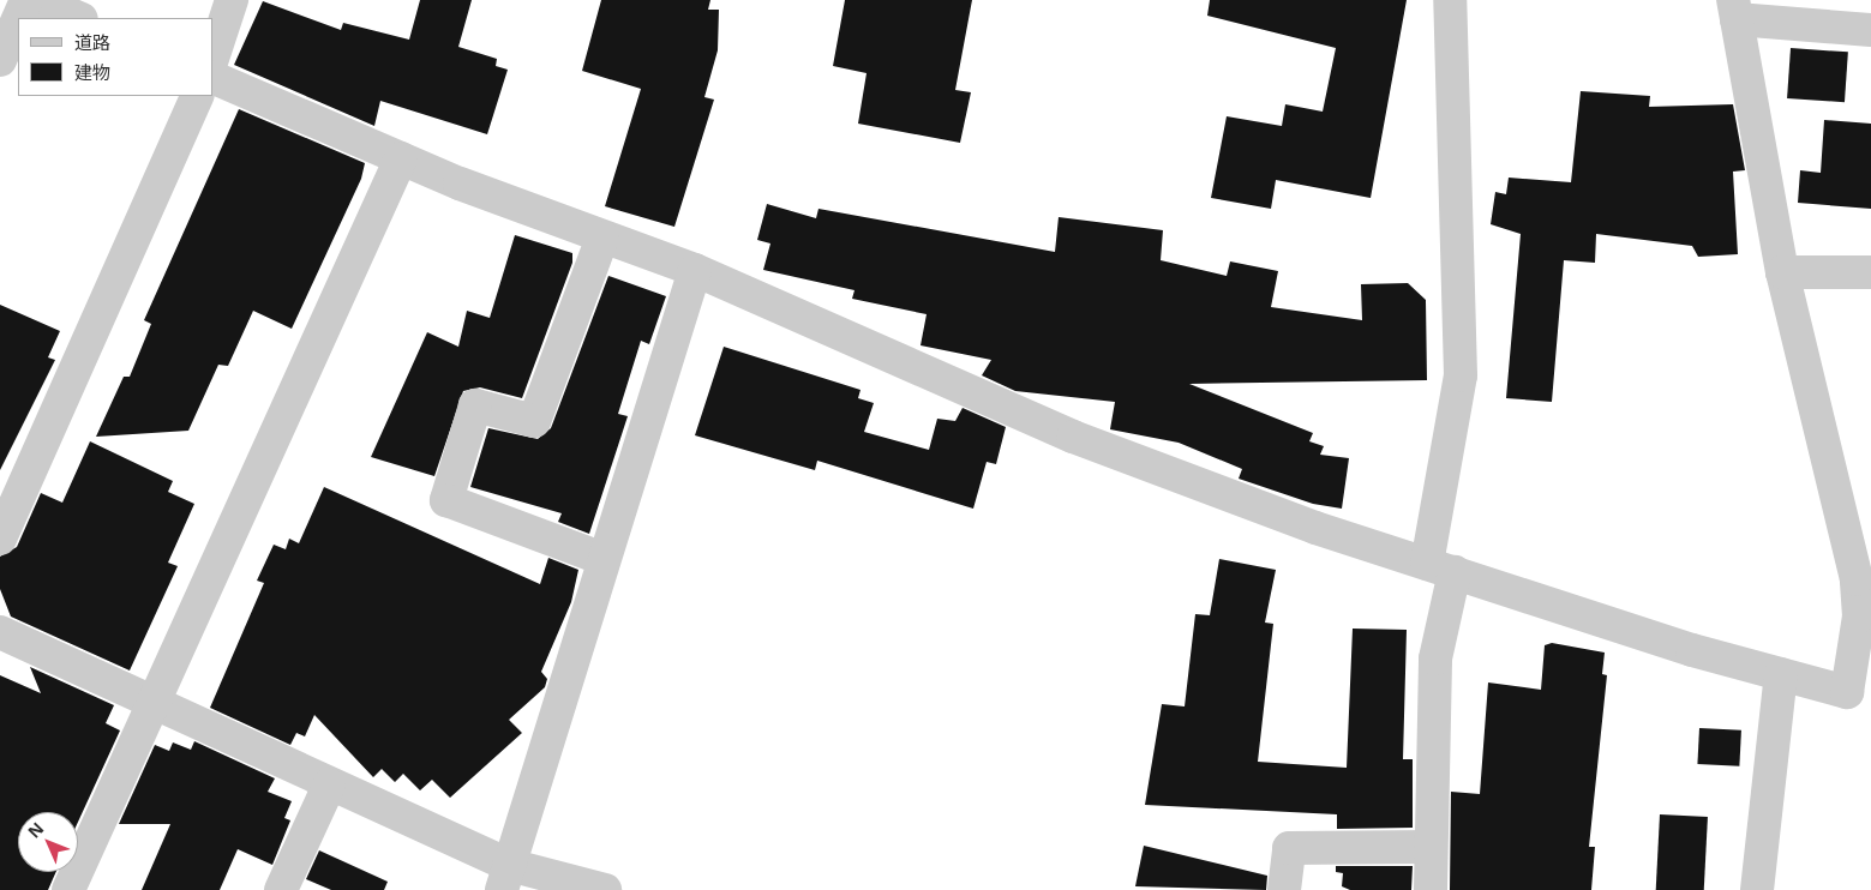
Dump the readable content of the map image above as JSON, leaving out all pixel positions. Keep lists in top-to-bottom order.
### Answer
{
  "legend": ["道路", "建物"],
  "north": "top left"
}
